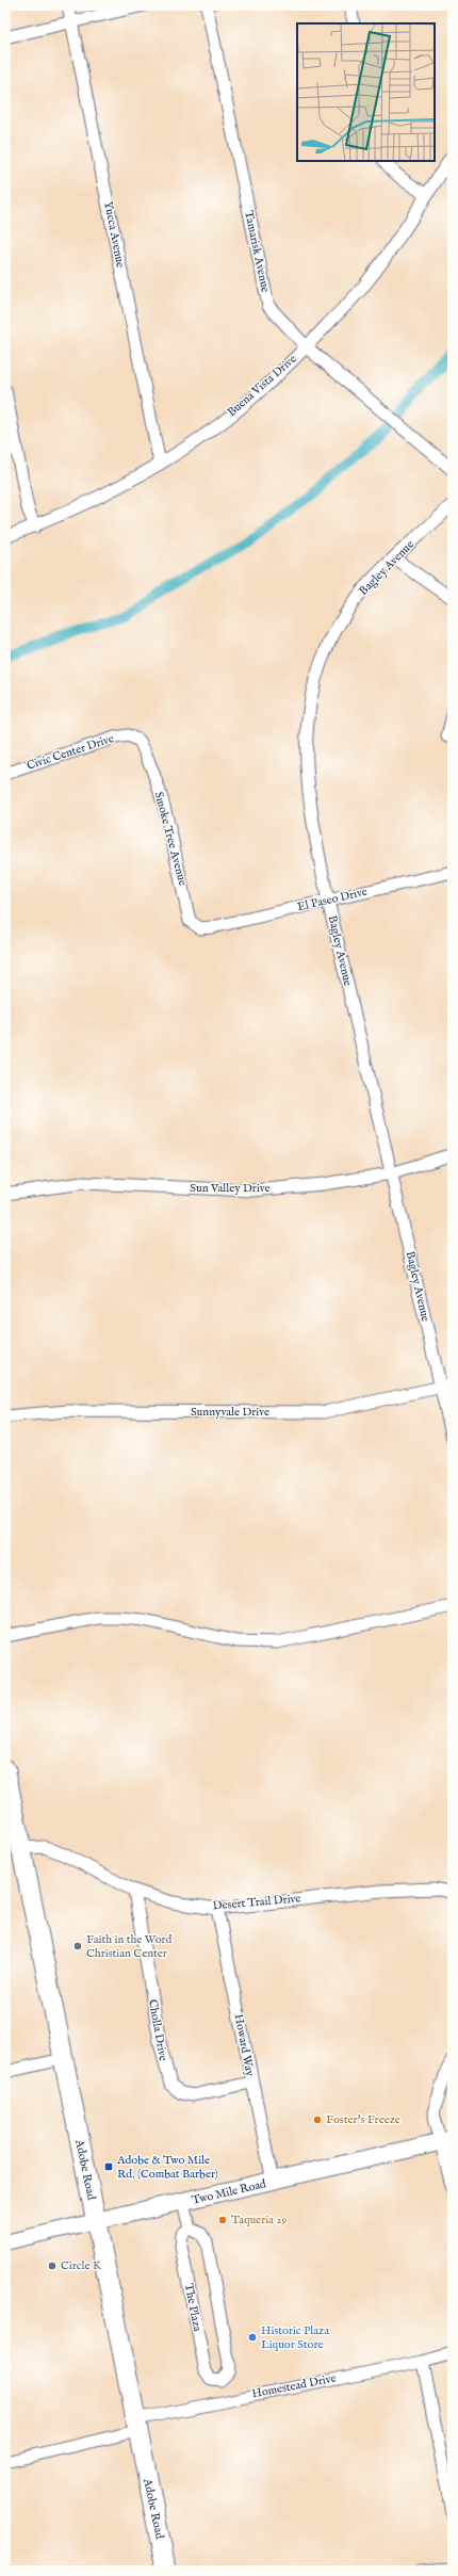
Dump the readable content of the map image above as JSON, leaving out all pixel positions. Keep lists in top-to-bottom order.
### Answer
{
  "streets": {
    "main road": ["Adobe Road", "Two Mile Road"],
    "street": [
      "Yucca Avenue",
      "Tamarisk Avenue",
      "Buena Vista Drive",
      "Bagley Avenue",
      "Civic Center Drive",
      "Smoke Tree Avenue",
      "El Paseo Drive",
      "Sun Valley Drive",
      "Sunnyvale Drive",
      "Desert Trail Drive",
      "Cholla Drive",
      "Howard Way",
      "The Plaza",
      "Homestead Drive"
    ]
  },
  "crossings": [
    ["Yucca Avenue", "Buena Vista Drive"],
    ["Tamarisk Avenue", "Buena Vista Drive"],
    ["Bagley Avenue", "El Paseo Drive"],
    ["Bagley Avenue", "Sun Valley Drive"],
    ["Bagley Avenue", "Sunnyvale Drive"],
    ["Civic Center Drive", "Smoke Tree Avenue"],
    ["Smoke Tree Avenue", "El Paseo Drive"],
    ["Desert Trail Drive", "Cholla Drive"],
    ["Desert Trail Drive", "Howard Way"],
    ["Desert Trail Drive", "Adobe Road"],
    ["Cholla Drive", "Howard Way"],
    ["Howard Way", "Two Mile Road"],
    ["Adobe Road", "Two Mile Road"],
    ["Adobe Road", "Homestead Drive"]
  ],
  "places": {
    "other": [
      "Faith in the Word Christian Center",
      "Foster's Freeze",
      "Taqueria 29",
      "Circle K",
      "Historic Plaza Liquor Store"
    ],
    "transit": ["Adobe & Two Mile Rd. (Combat Barber)"]
  }
}
